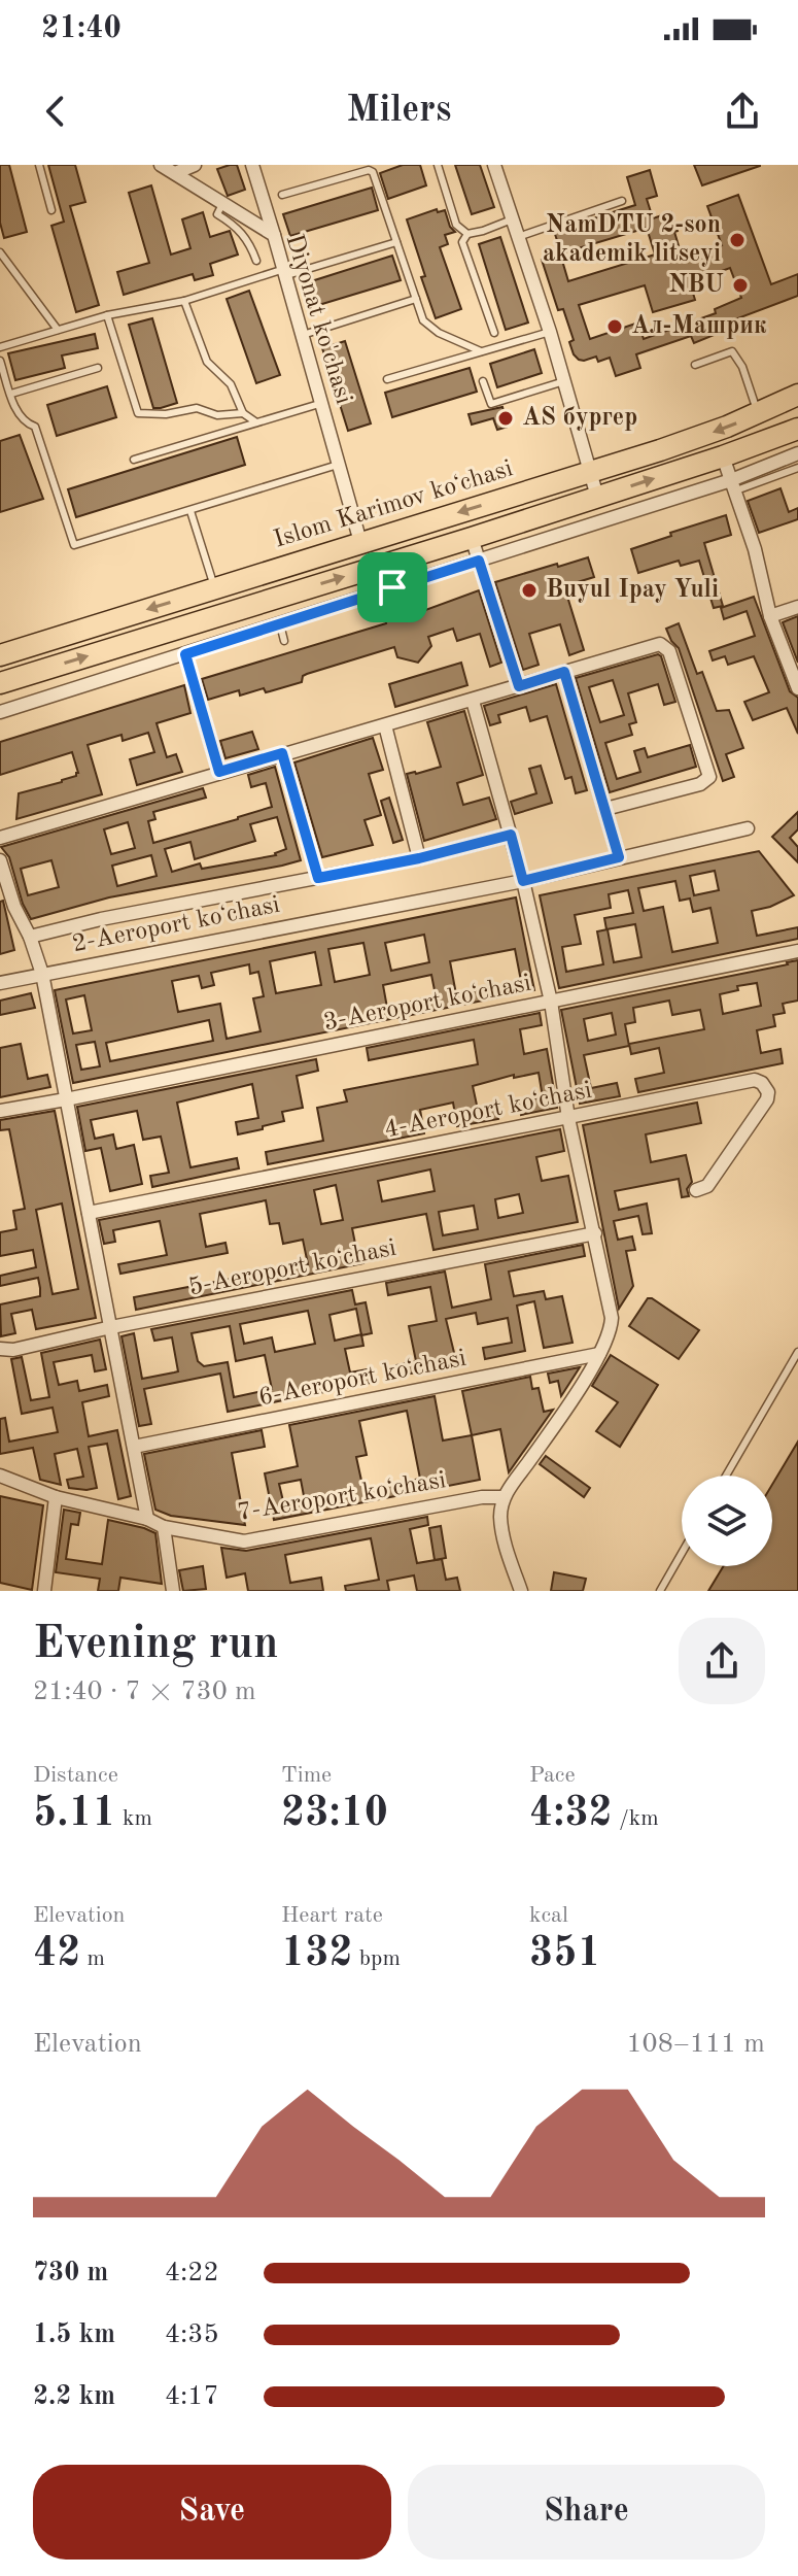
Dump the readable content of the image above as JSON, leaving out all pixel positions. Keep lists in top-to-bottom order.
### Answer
{
  "streets": {
    "highway": ["Islom Karimov koʻchasi"],
    "street": [
      "Diyonat ko'chasi",
      "2-Aeroport koʻchasi",
      "3-Aeroport koʻchasi",
      "4-Aeroport koʻchasi",
      "5-Aeroport koʻchasi",
      "6-Aeroport koʻchasi",
      "7-Aeroport koʻchasi"
    ]
  },
  "crossings": [
    ["Diyonat ko'chasi", "Islom Karimov koʻchasi"]
  ],
  "places": [
    "NamDTU 2-son akademik litseyi",
    "NBU",
    "Ал-Машрик",
    "AS бургер",
    "Buyul Ipay Yuli"
  ],
  "page": {
    "status": "21:40",
    "header": "Milers",
    "heading": ["Evening run", "21:40 · 7 × 730 m"],
    "stats": [
      ["Distance", "5.11 km"],
      ["Time", "23:10"],
      ["Pace", "4:32 /km"],
      ["Elevation", "42 m"],
      ["Heart rate", "132 bpm"],
      ["kcal", "351"]
    ],
    "chart": ["Elevation", "108–111 m"],
    "list": [
      {
        "name": "730 m",
        "note": "4:22"
      },
      {
        "name": "1.5 km",
        "note": "4:35"
      },
      {
        "name": "2.2 km",
        "note": "4:17"
      }
    ],
    "buttons": ["Save", "Share"]
  }
}
